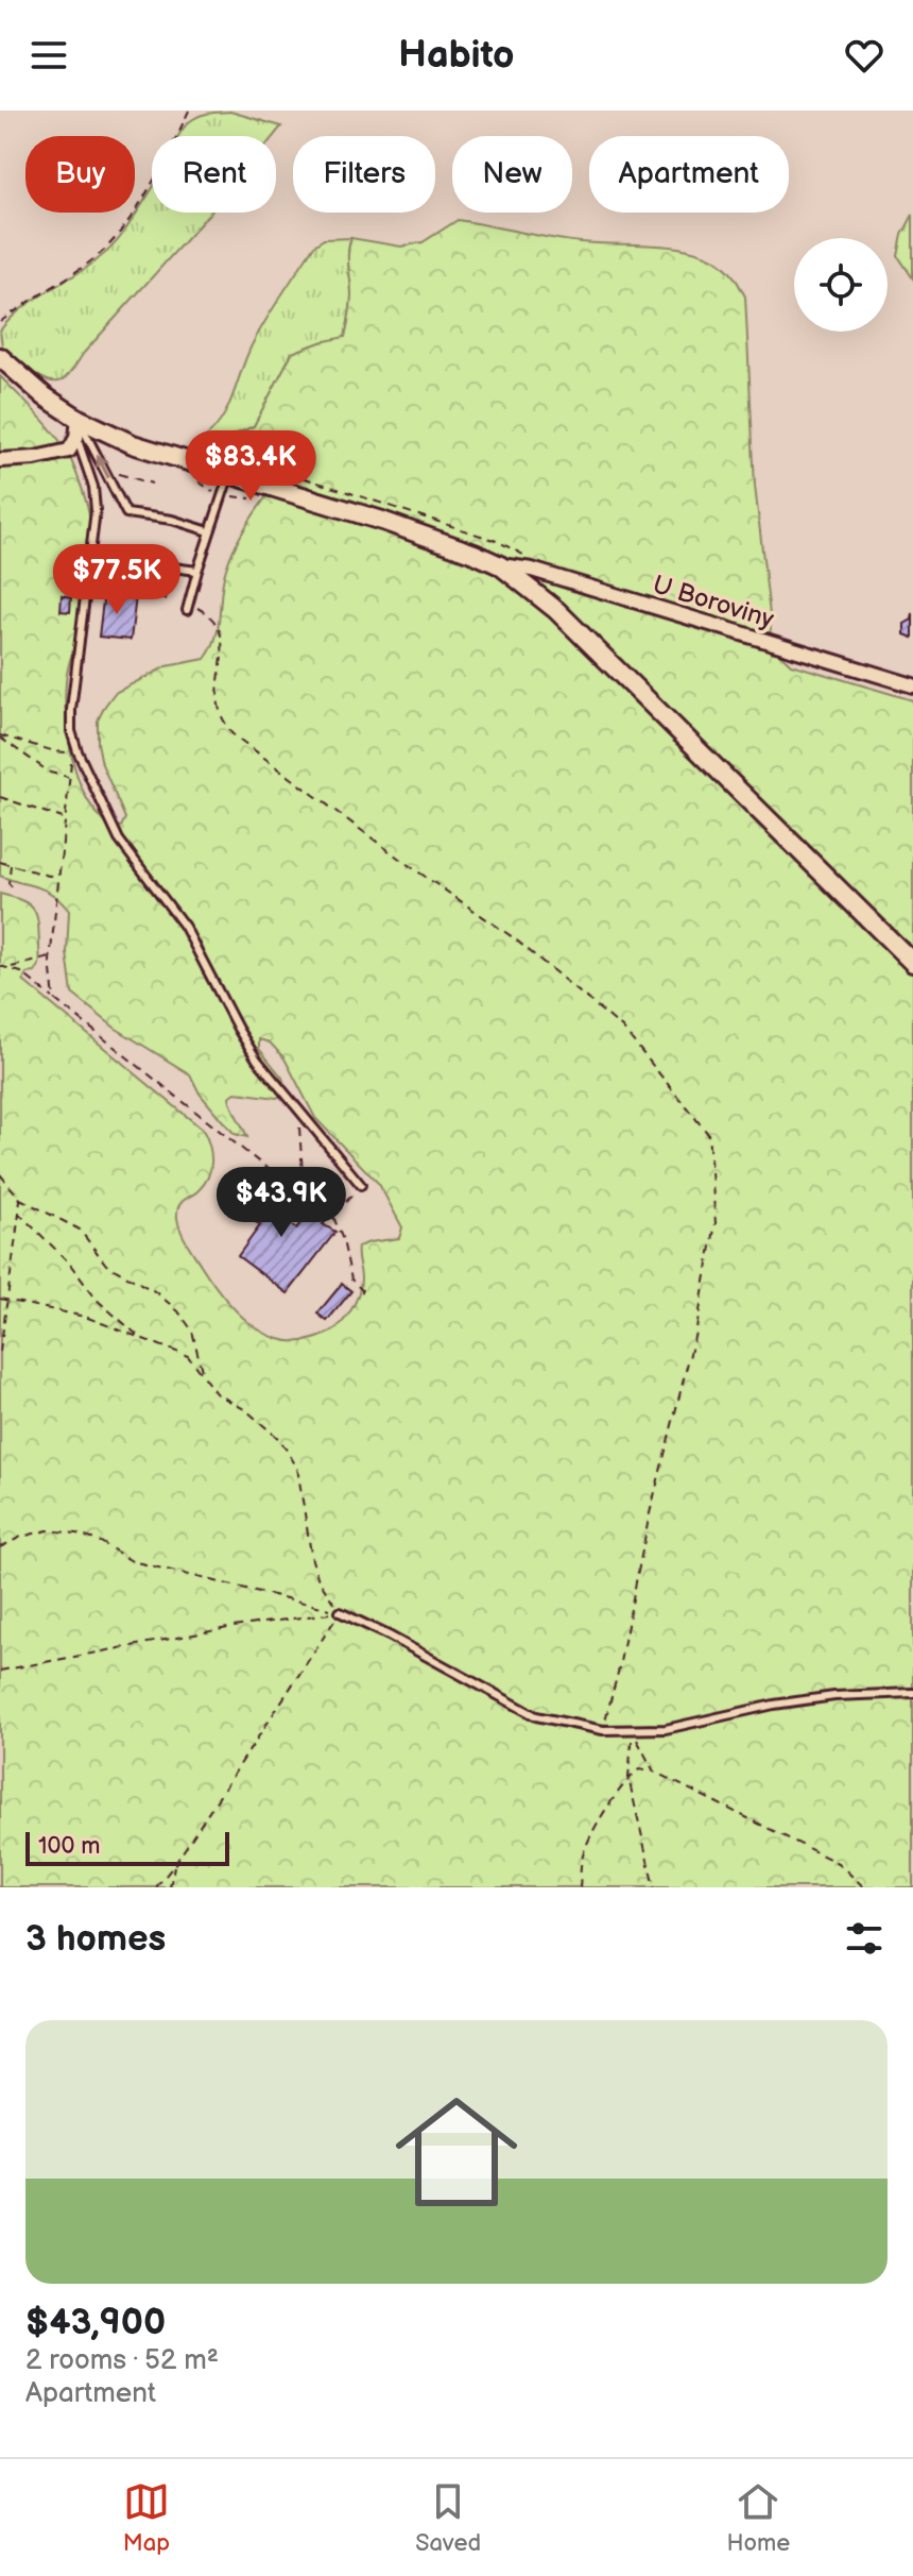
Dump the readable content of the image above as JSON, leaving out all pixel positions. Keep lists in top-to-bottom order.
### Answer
{
  "streets": {
    "street": ["U Boroviny"]
  },
  "scale_bar": "100 m",
  "page": {
    "header": "Habito",
    "chip": [
      "Buy",
      "Rent",
      "Filters",
      "New",
      "Apartment"
    ],
    "price": ["$83.4K", "$77.5K", "$43.9K"],
    "scale": "100 m",
    "heading": "3 homes",
    "list": [
      {
        "name": "$43,900",
        "note": "2 rooms · 52 m² · Apartment"
      }
    ],
    "tabs": ["Map", "Saved", "Home"]
  }
}
